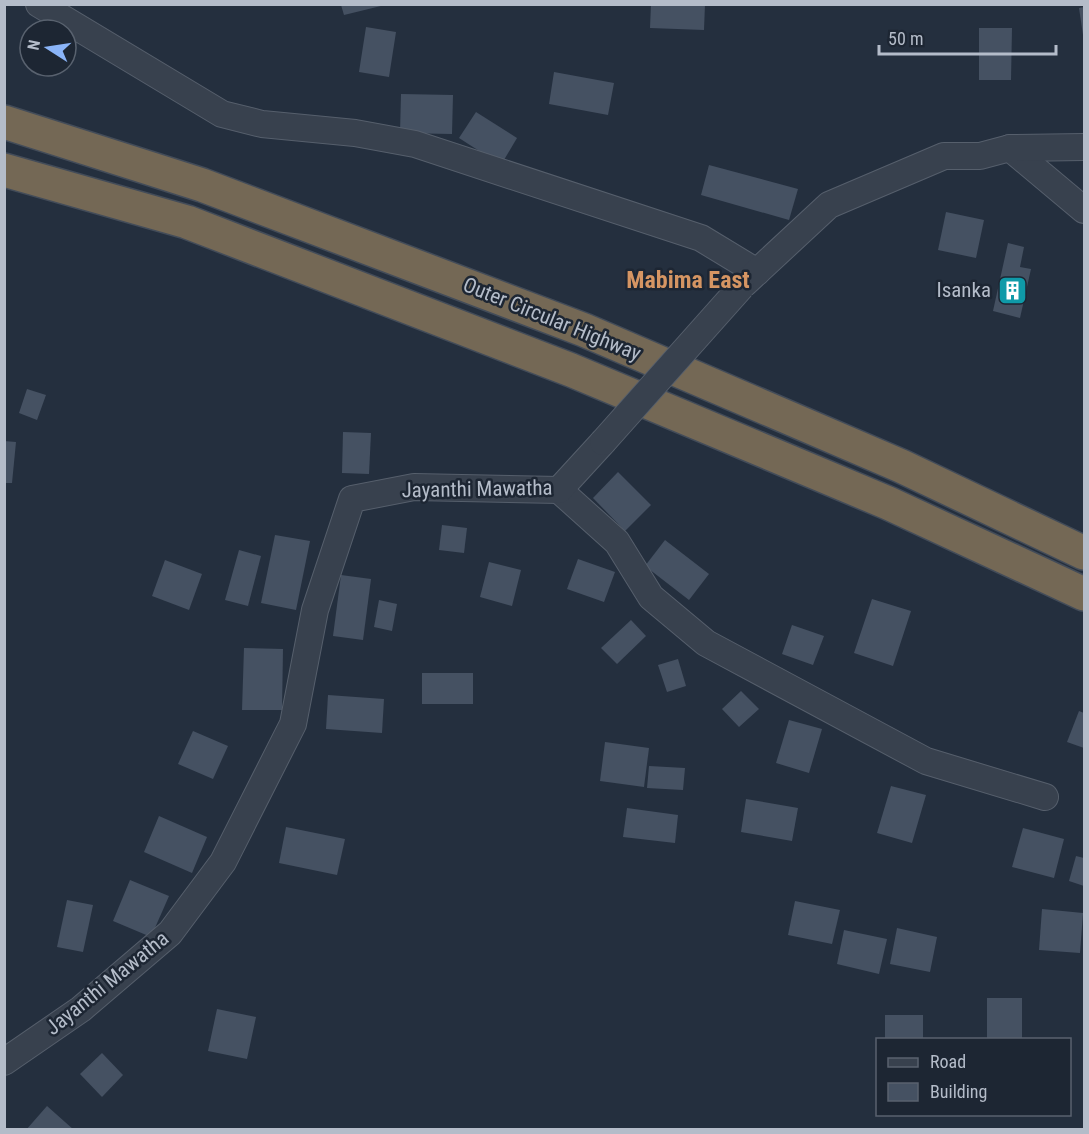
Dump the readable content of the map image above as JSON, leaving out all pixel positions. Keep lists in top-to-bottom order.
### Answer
{
  "streets": {
    "highway": ["Outer Circular Highway"],
    "street": ["Jayanthi Mawatha"]
  },
  "districts": ["Mabima East"],
  "places": {
    "building": ["Isanka"]
  },
  "legend": ["Road", "Building"],
  "scale_bar": "50 m",
  "north": "left"
}
